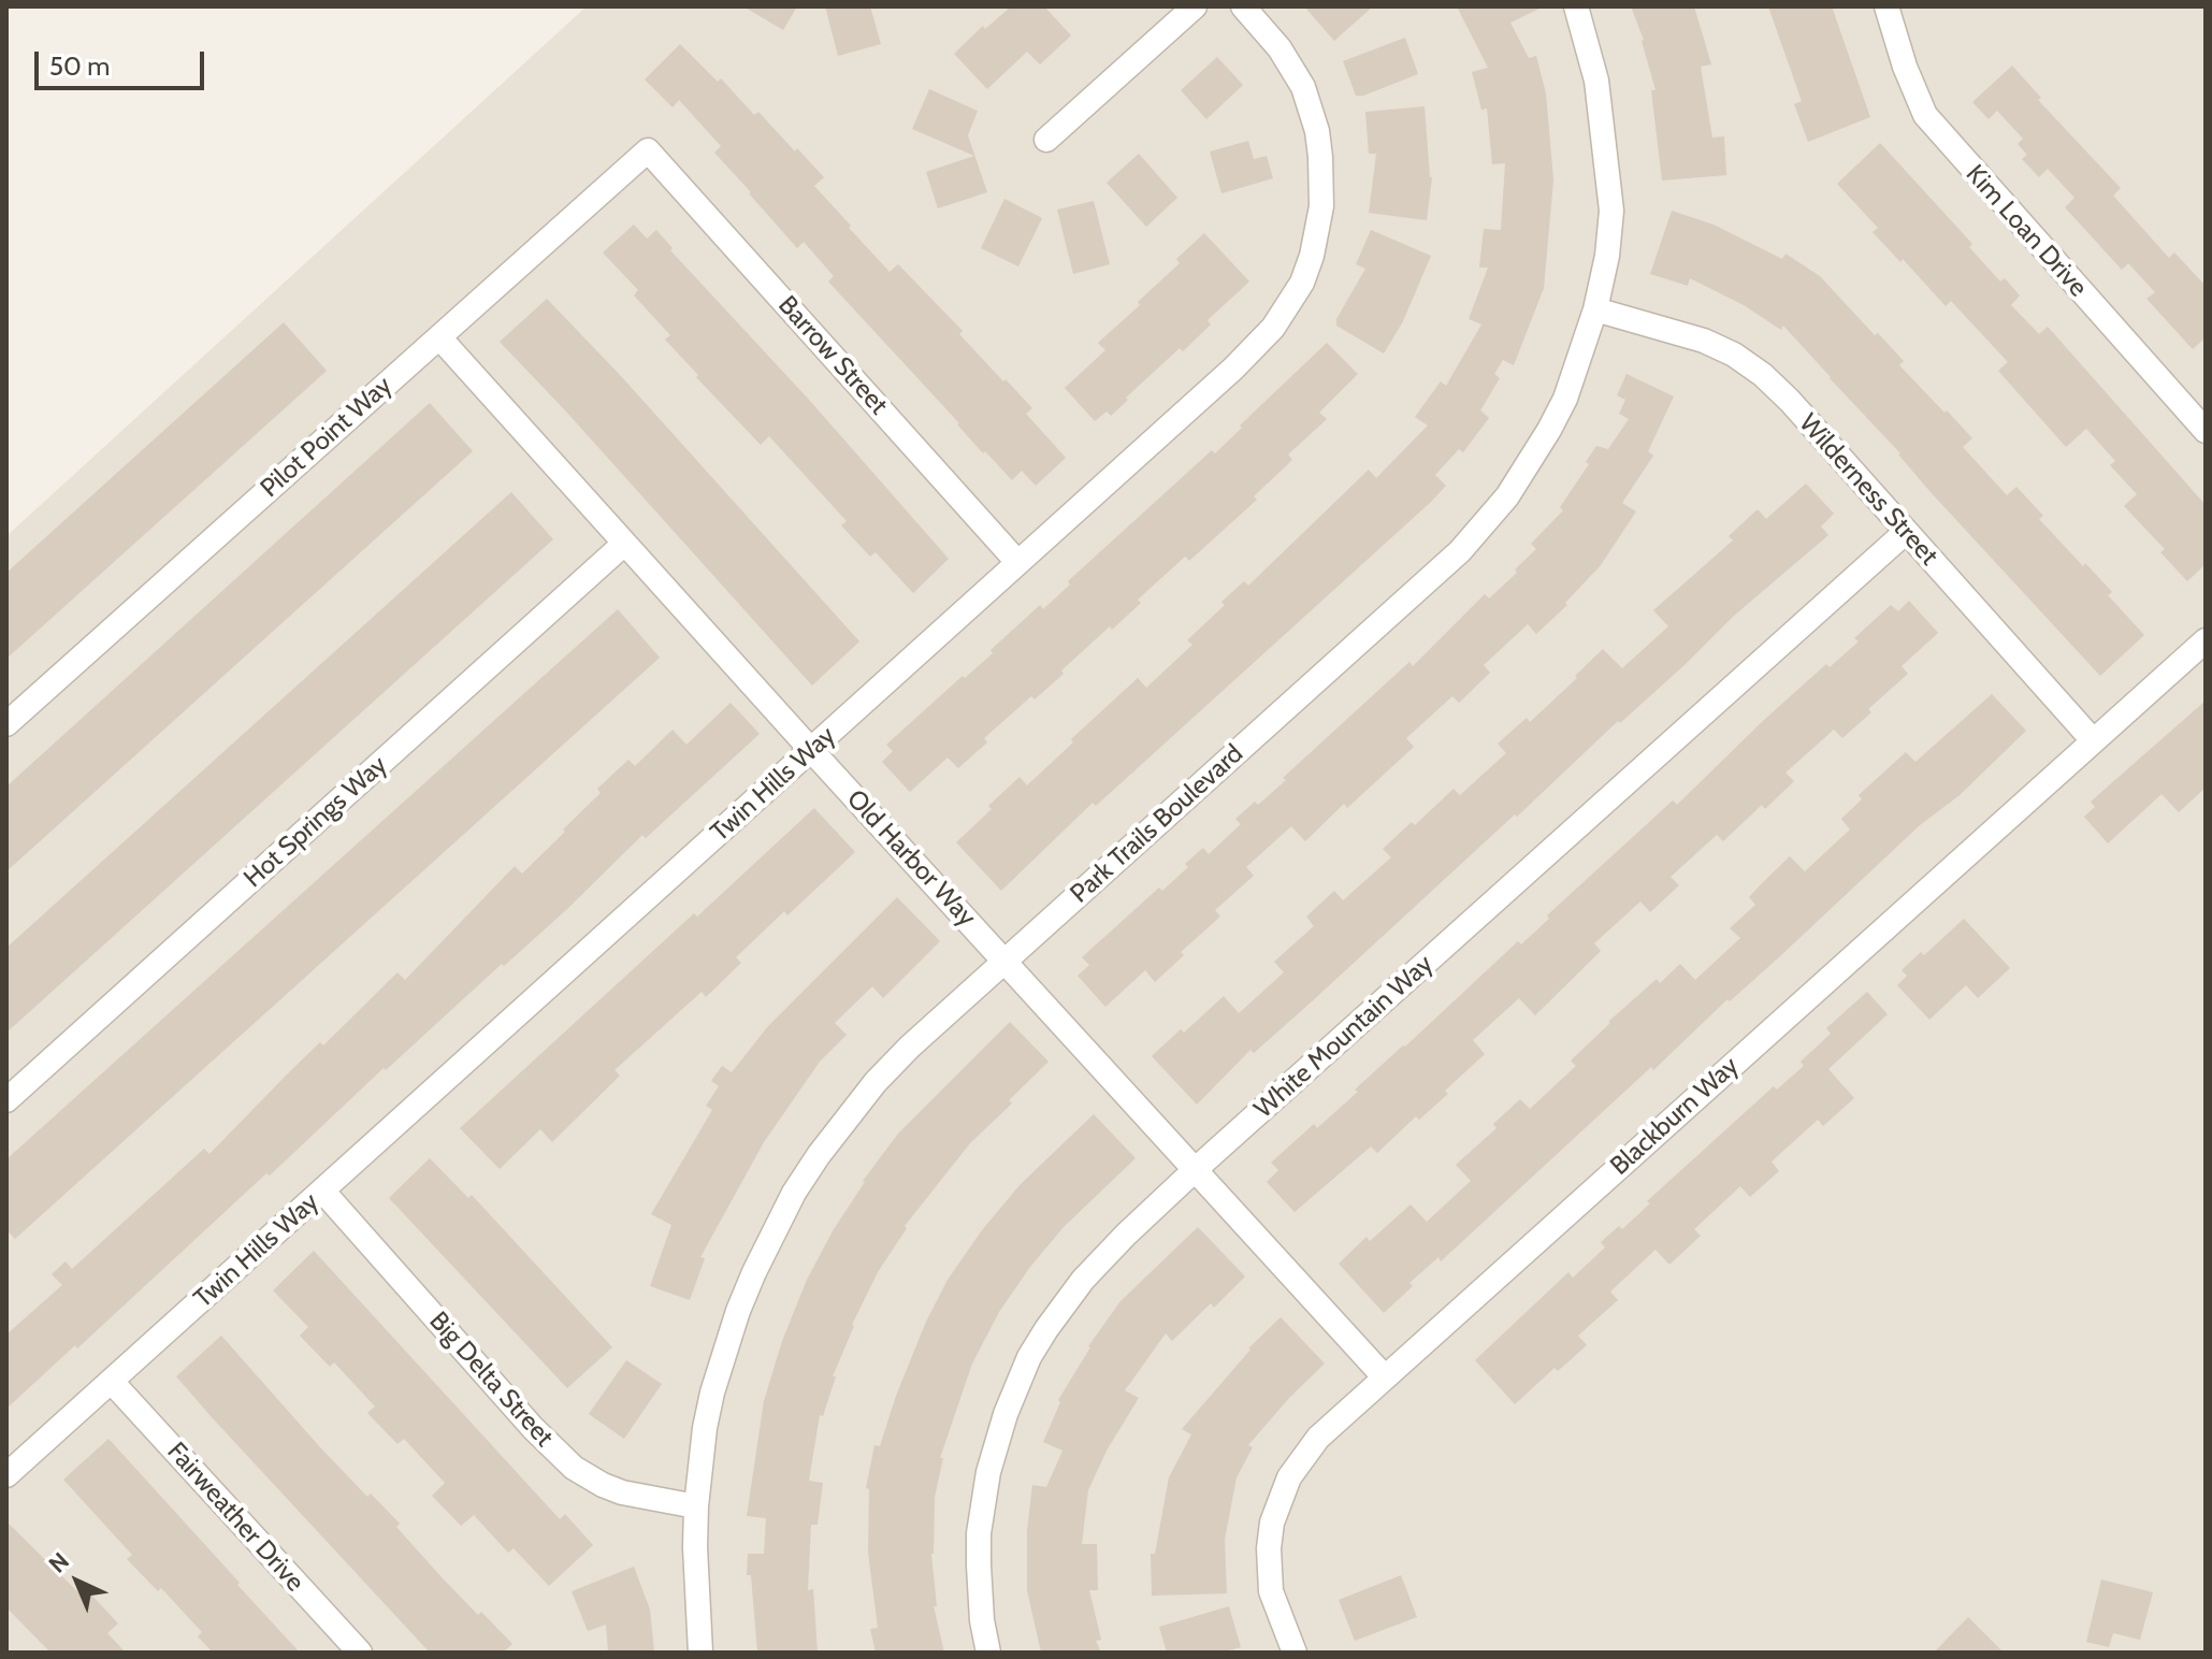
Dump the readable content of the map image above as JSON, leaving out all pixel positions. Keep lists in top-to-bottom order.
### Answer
{
  "streets": {
    "street": [
      "Kim Loan Drive",
      "Barrow Street",
      "Pilot Point Way",
      "Wilderness Street",
      "Twin Hills Way",
      "Hot Springs Way",
      "Park Trails Boulevard",
      "Old Harbor Way",
      "White Mountain Way",
      "Blackburn Way",
      "Big Delta Street",
      "Fairweather Drive"
    ]
  },
  "crossings": [
    ["Barrow Street", "Pilot Point Way"],
    ["Barrow Street", "Twin Hills Way"],
    ["Pilot Point Way", "Old Harbor Way"],
    ["Wilderness Street", "Park Trails Boulevard"],
    ["Wilderness Street", "White Mountain Way"],
    ["Wilderness Street", "Blackburn Way"],
    ["Twin Hills Way", "Old Harbor Way"],
    ["Twin Hills Way", "Big Delta Street"],
    ["Twin Hills Way", "Fairweather Drive"],
    ["Hot Springs Way", "Old Harbor Way"],
    ["Park Trails Boulevard", "Old Harbor Way"],
    ["Park Trails Boulevard", "Big Delta Street"],
    ["Old Harbor Way", "White Mountain Way"],
    ["Old Harbor Way", "Blackburn Way"]
  ],
  "scale_bar": "50 m",
  "north": "top left"
}
